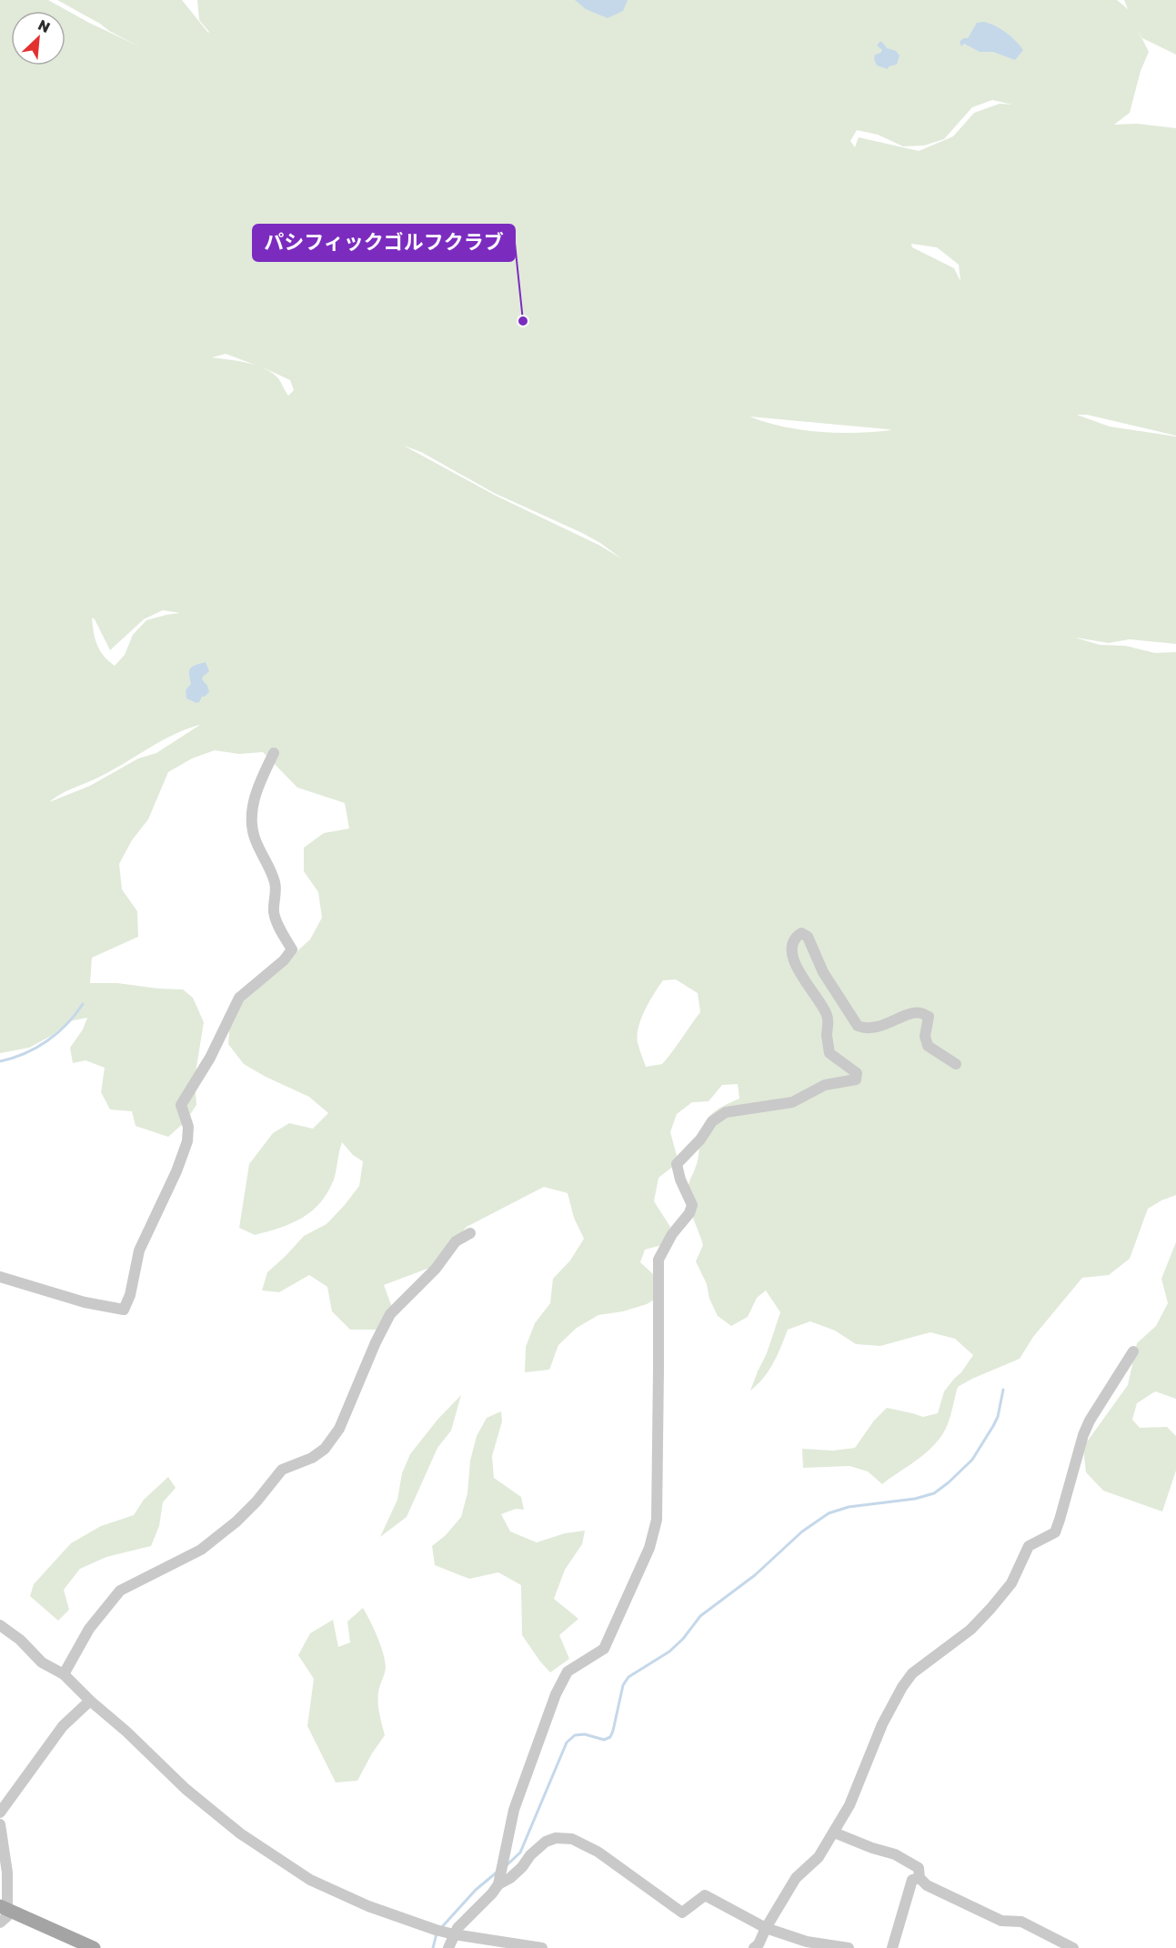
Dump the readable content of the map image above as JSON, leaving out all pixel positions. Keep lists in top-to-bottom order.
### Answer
{
  "places": ["パシフィックゴルフクラブ"],
  "north": "top right"
}
